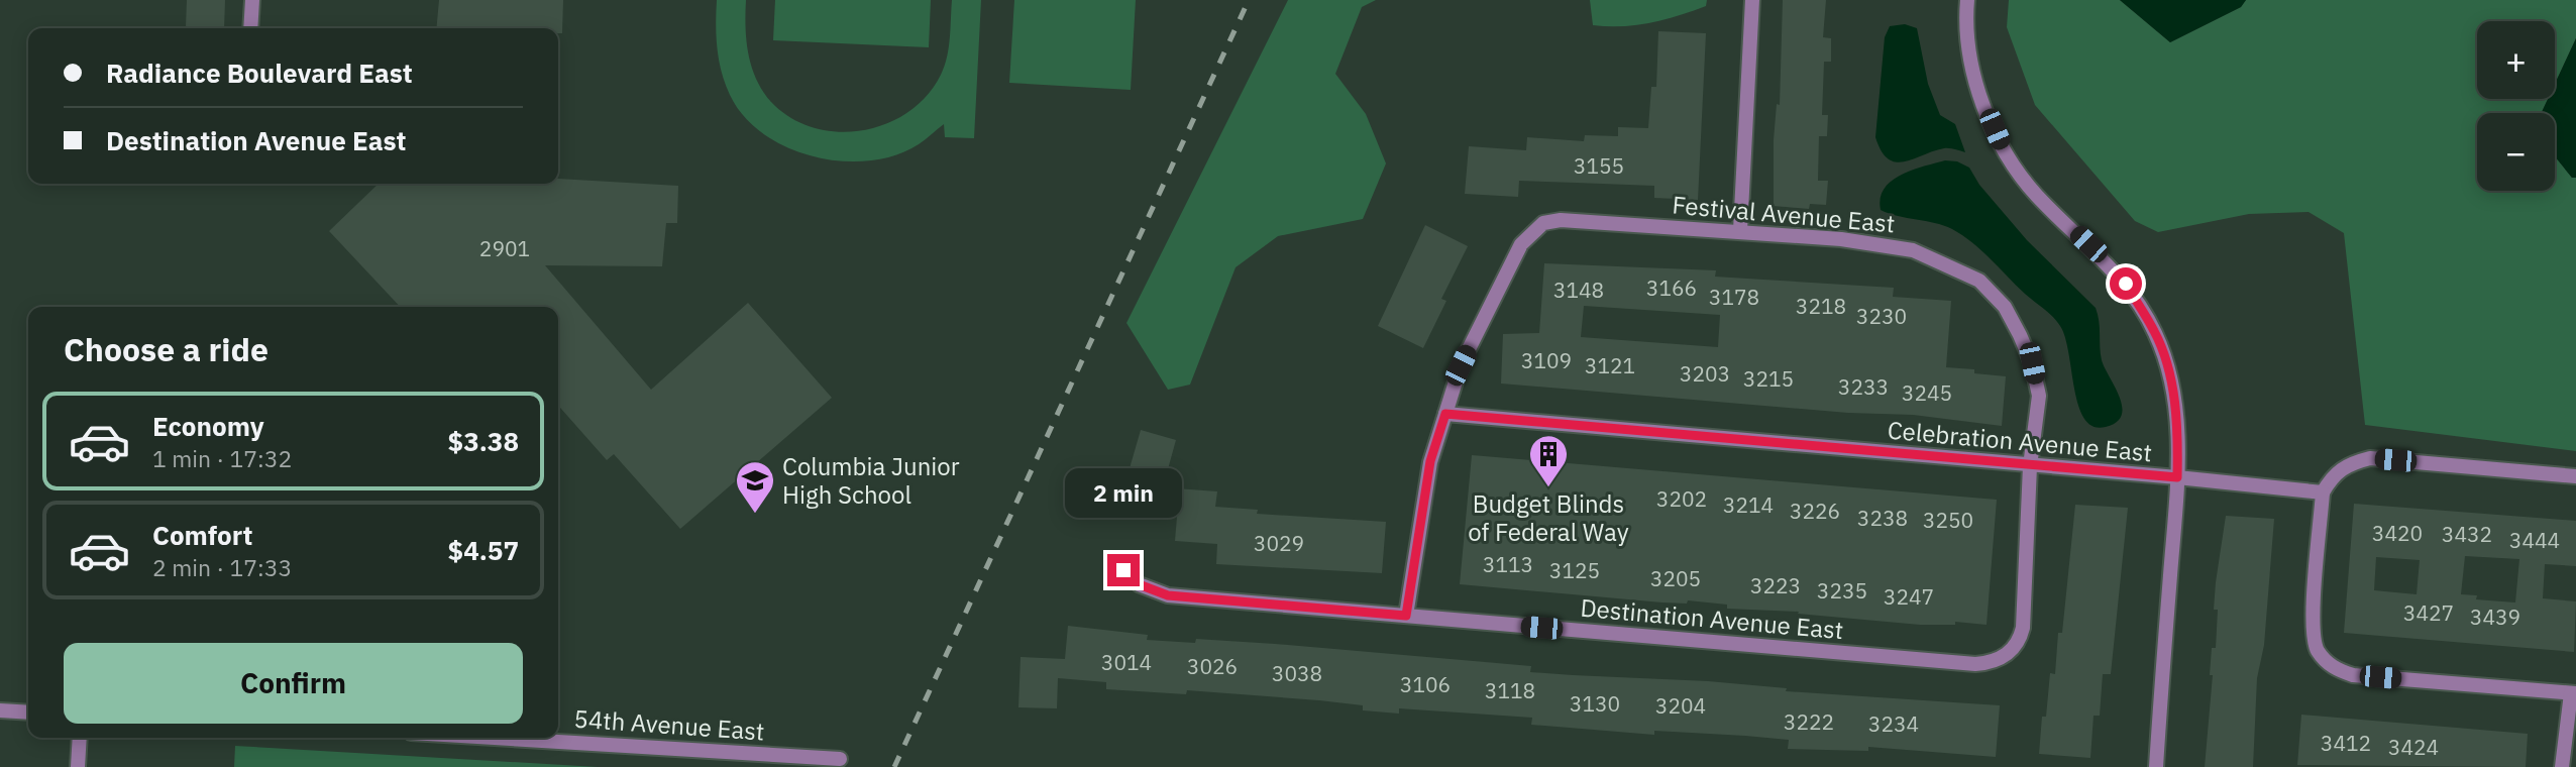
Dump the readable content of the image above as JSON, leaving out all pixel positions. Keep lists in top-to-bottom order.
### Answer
{
  "streets": {
    "street": [
      "Festival Avenue East",
      "Celebration Avenue East",
      "Destination Avenue East",
      "54th Avenue East"
    ]
  },
  "crossings": [
    ["Festival Avenue East", "Celebration Avenue East"],
    ["Festival Avenue East", "Destination Avenue East"]
  ],
  "places": {
    "building": ["Budget Blinds of Federal Way"],
    "school or university": ["Columbia Junior High School"]
  },
  "house_numbers": [
    "3155",
    "2901",
    "3166",
    "3148",
    "3178",
    "3218",
    "3230",
    "3109",
    "3121",
    "3203",
    "3215",
    "3233",
    "3245",
    "3202",
    "3214",
    "3226",
    "3238",
    "3250",
    "3420",
    "3432",
    "3444",
    "3029",
    "3113",
    "3125",
    "3205",
    "3223",
    "3235",
    "3247",
    "3427",
    "3439",
    "3014",
    "3026",
    "3038",
    "3106",
    "3118",
    "3130",
    "3204",
    "3222",
    "3234",
    "3412",
    "3424"
  ],
  "page": {
    "map_buttons": ["+", "−"],
    "banner": ["Radiance Boulevard East", "Destination Avenue East"],
    "heading": "Choose a ride",
    "list": [
      {
        "name": "Economy",
        "note": "1 min · 17:32",
        "value": "$3.38"
      },
      {
        "name": "Comfort",
        "note": "2 min · 17:33",
        "value": "$4.57"
      }
    ],
    "bubble": "2 min",
    "buttons": "Confirm"
  }
}
